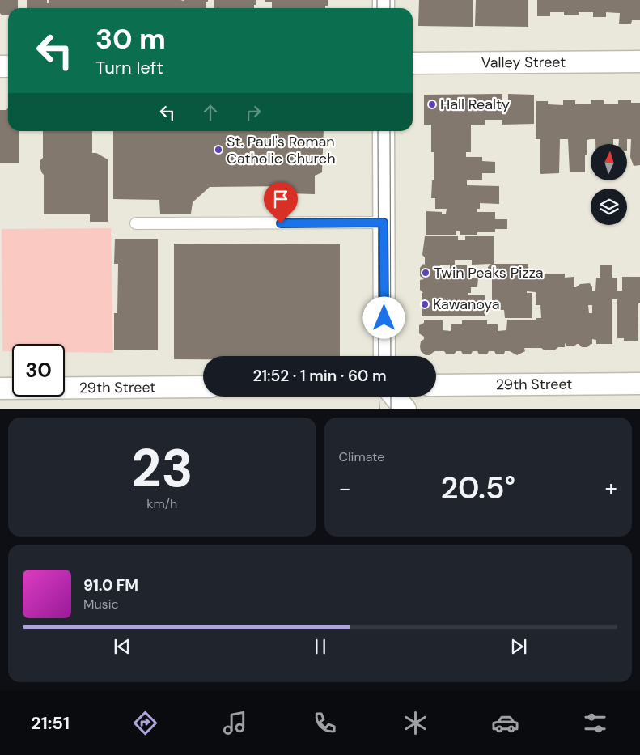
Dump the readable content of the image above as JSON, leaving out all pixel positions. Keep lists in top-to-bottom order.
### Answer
{
  "streets": {
    "street": ["Valley Street", "29th Street"]
  },
  "places": [
    "Hall Realty",
    "St. Paul's Roman Catholic Church",
    "Twin Peaks Pizza",
    "Kawanoya"
  ],
  "north": "top",
  "page": {
    "turn": ["30 m", "Turn left"],
    "limit": "30",
    "trip": "21:52 · 1 min · 60 m",
    "tile": [
      ["23", "km/h"],
      "Climate"
    ],
    "heat": ["−", "20.5°", "+"],
    "song": ["91.0 FM", "Music"],
    "tabs": "21:51"
  }
}
